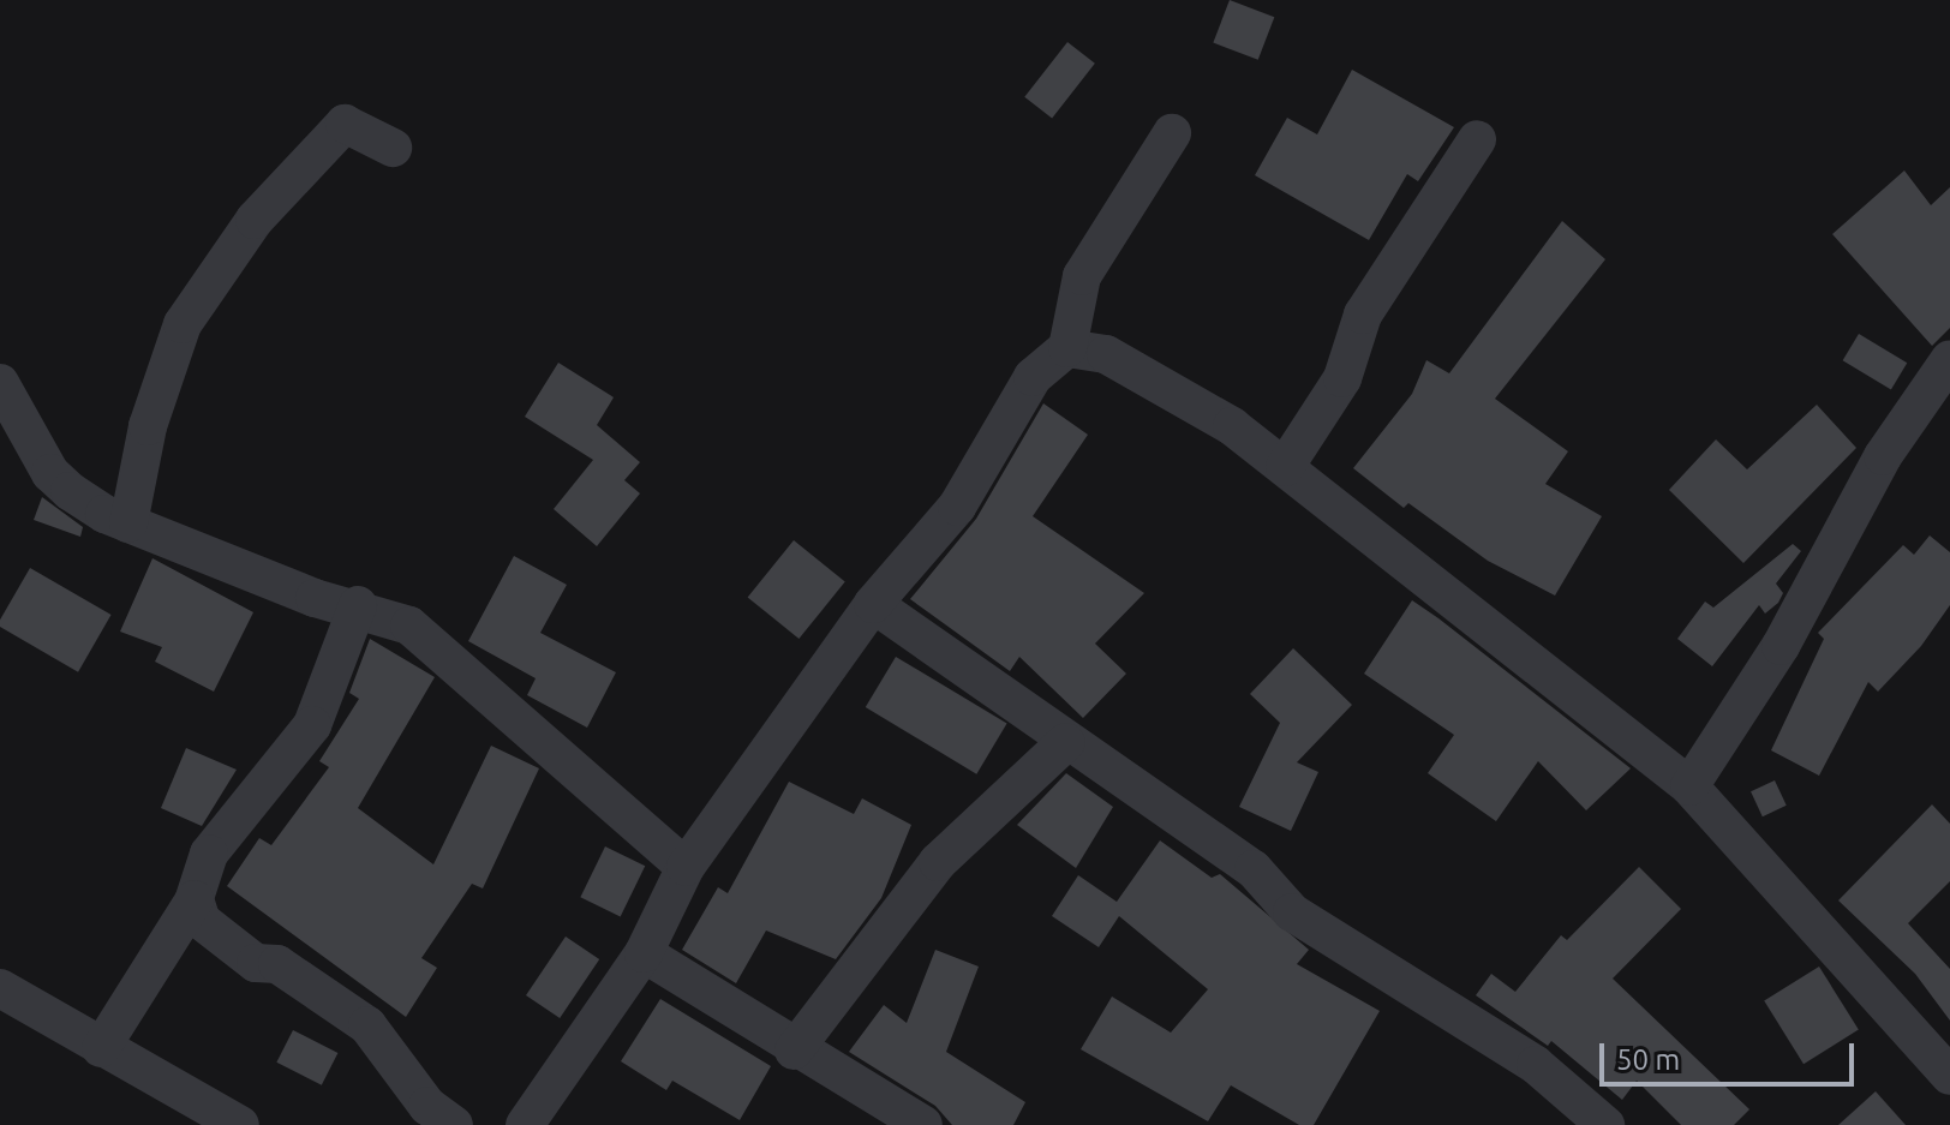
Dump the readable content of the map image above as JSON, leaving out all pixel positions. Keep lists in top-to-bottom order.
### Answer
{
  "scale_bar": "50 m"
}
